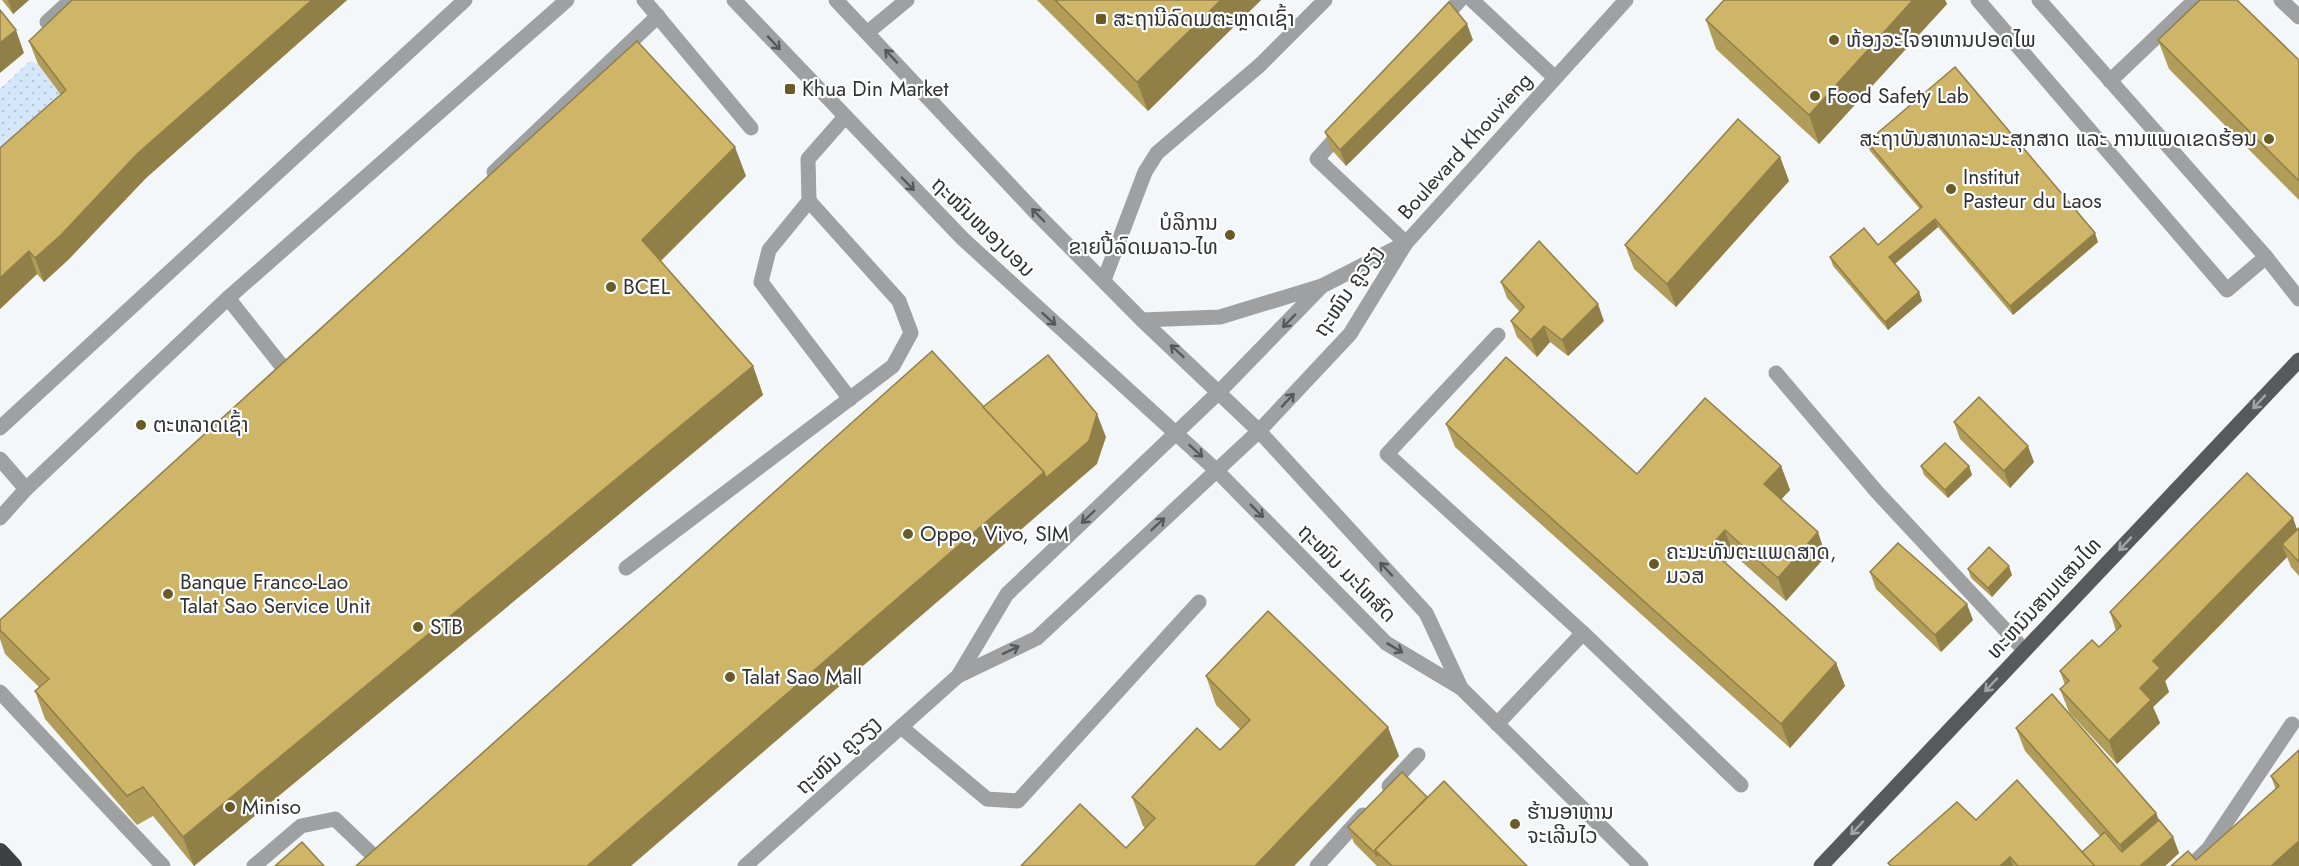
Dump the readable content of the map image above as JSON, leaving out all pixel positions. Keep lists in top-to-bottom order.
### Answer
{
  "streets": {
    "main road": ["ທະຫນົນສາມແສນໄທ"],
    "street": [
      "Boulevard Khouvieng",
      "ຖະໜົນໜອງບອນ",
      "ຖະໜົນ ຄູວຽງ",
      "ຖະໜົນ ມະໂຫສົດ"
    ]
  },
  "crossings": [
    ["Boulevard Khouvieng", "ຖະໜົນ ຄູວຽງ"],
    ["ຖະໜົນໜອງບອນ", "ຖະໜົນ ຄູວຽງ"],
    ["ຖະໜົນໜອງບອນ", "ຖະໜົນ ມະໂຫສົດ"],
    ["ຖະໜົນ ຄູວຽງ", "ຖະໜົນ ມະໂຫສົດ"]
  ],
  "one_way": ["ທະຫນົນສາມແສນໄທ"],
  "places": {
    "transit": ["ສະຖານີລົດເມຕະຫຼາດເຊົ້າ", "Khua Din Market"],
    "other": [
      "ຫ້ອງວະໄຈອາຫານປອດໄພ",
      "Food Safety Lab",
      "ສະຖາບັນສາທາລະນະສຸກສາດ ແລະ ການແພດເຂດຮ້ອນ",
      "Institut Pasteur du Laos",
      "ບໍລິການ ຂາຍປີ້ລົດເມລາວ-ໄທ",
      "BCEL",
      "ຕະຫລາດເຊົ້າ",
      "Oppo, Vivo, SIM",
      "ຄະນະທັນຕະແພດສາດ, ມວສ",
      "Banque Franco-Lao Talat Sao Service Unit",
      "STB",
      "Talat Sao Mall",
      "Miniso",
      "ຮ້ານອາຫານ ຈະເລີນໄວ"
    ]
  }
}
